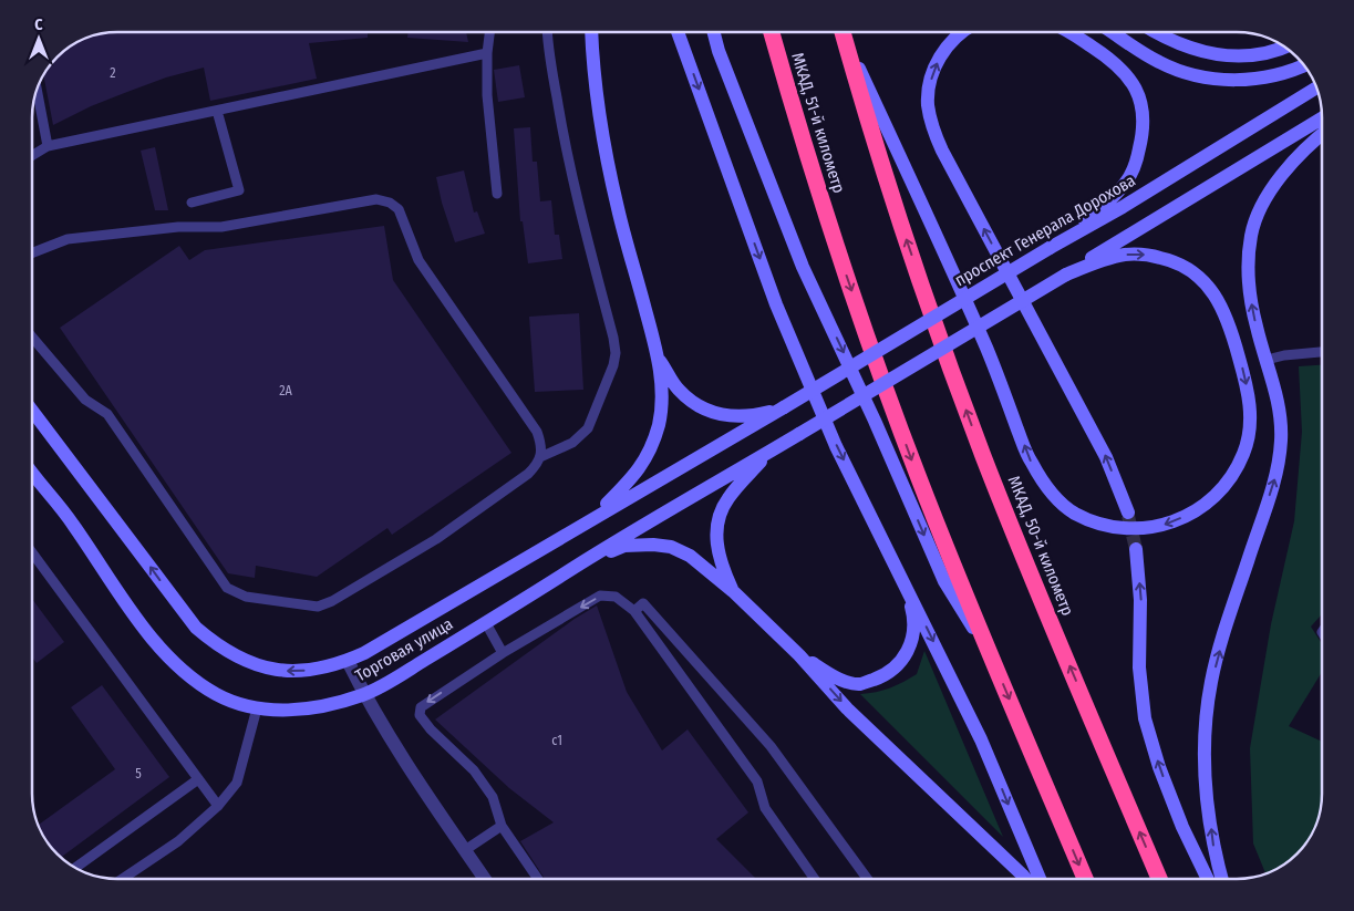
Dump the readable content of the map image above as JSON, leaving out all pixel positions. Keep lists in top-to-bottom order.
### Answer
{
  "streets": {
    "highway": ["МКАД, 51-й километр", "МКАД, 50-й километр"],
    "street": ["проспект Генерала Дорохова", "Торговая улица"]
  },
  "crossings": [
    ["проспект Генерала Дорохова", "Торговая улица"]
  ],
  "one_way": ["МКАД, 51-й километр", "МКАД, 50-й километр"],
  "house_numbers": [
    "2",
    "2А",
    "с1",
    "5"
  ],
  "north": "top"
}
